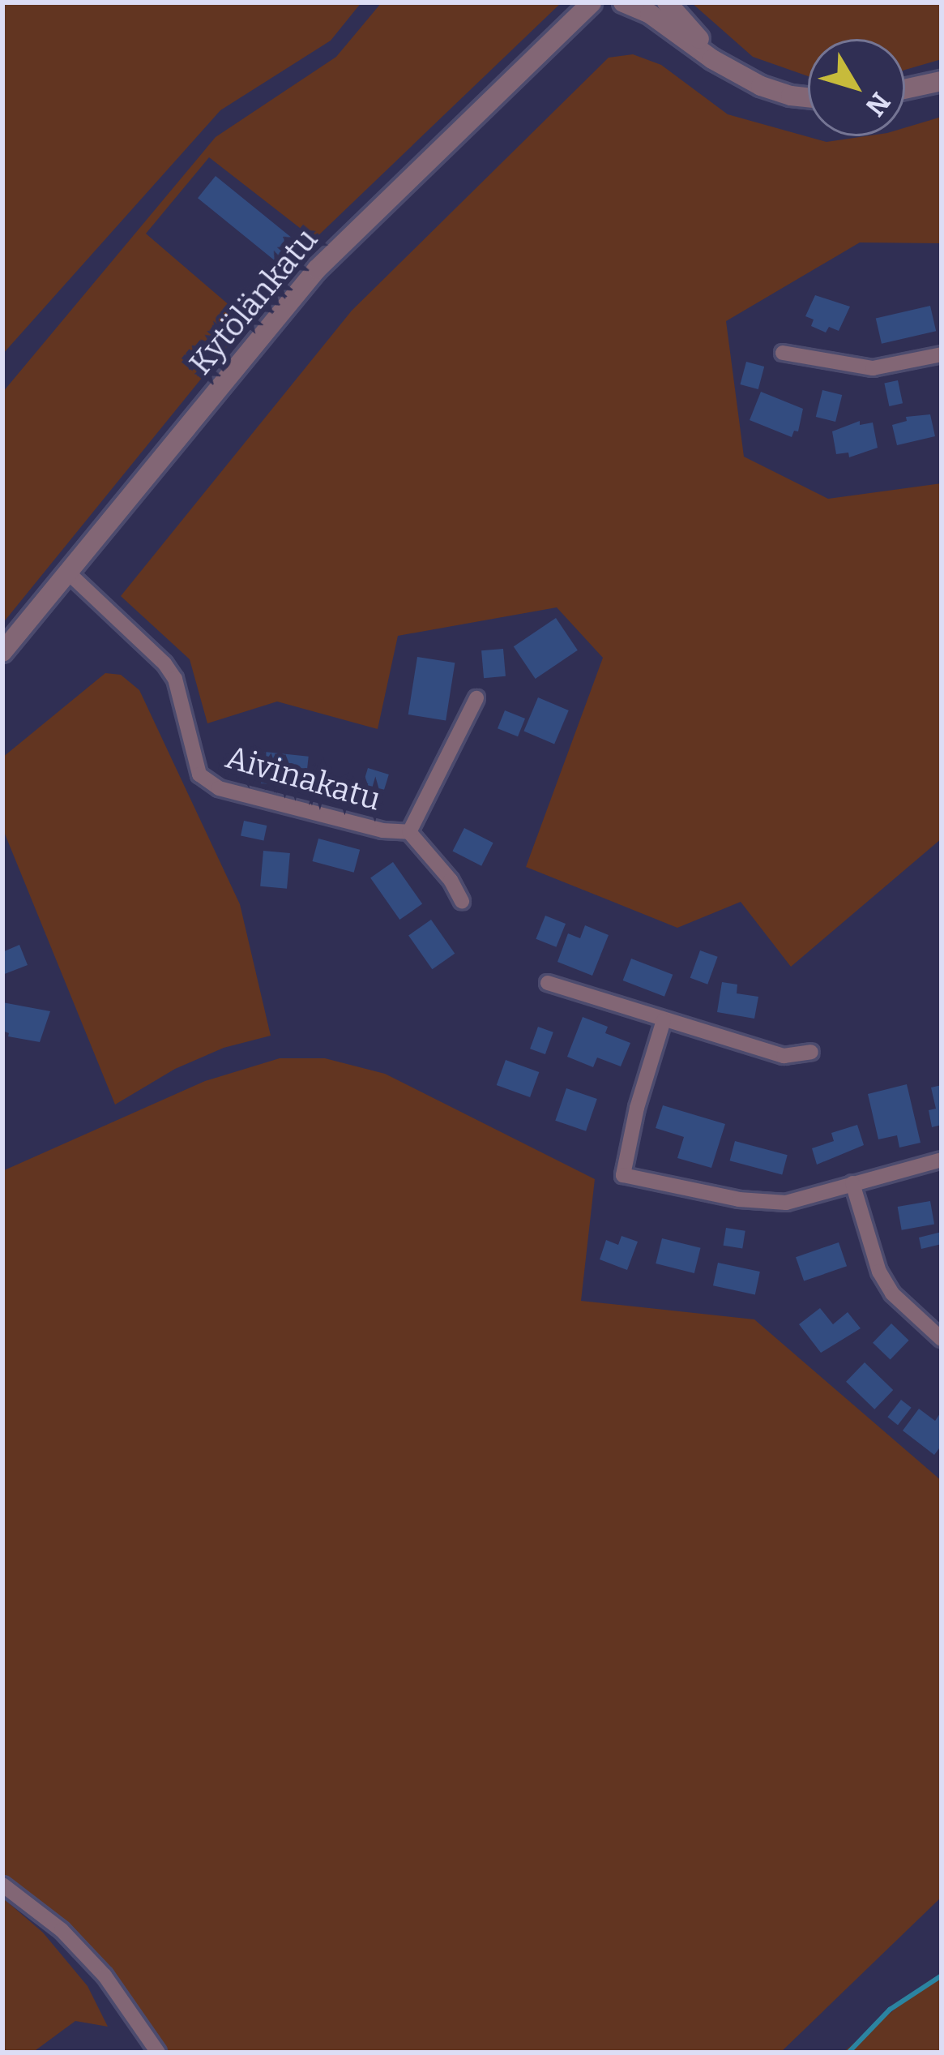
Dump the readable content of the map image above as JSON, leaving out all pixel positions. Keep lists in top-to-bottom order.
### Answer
{
  "streets": {
    "street": ["Kytölänkatu", "Aivinakatu"]
  },
  "crossings": [
    ["Kytölänkatu", "Aivinakatu"]
  ],
  "north": "bottom right"
}
